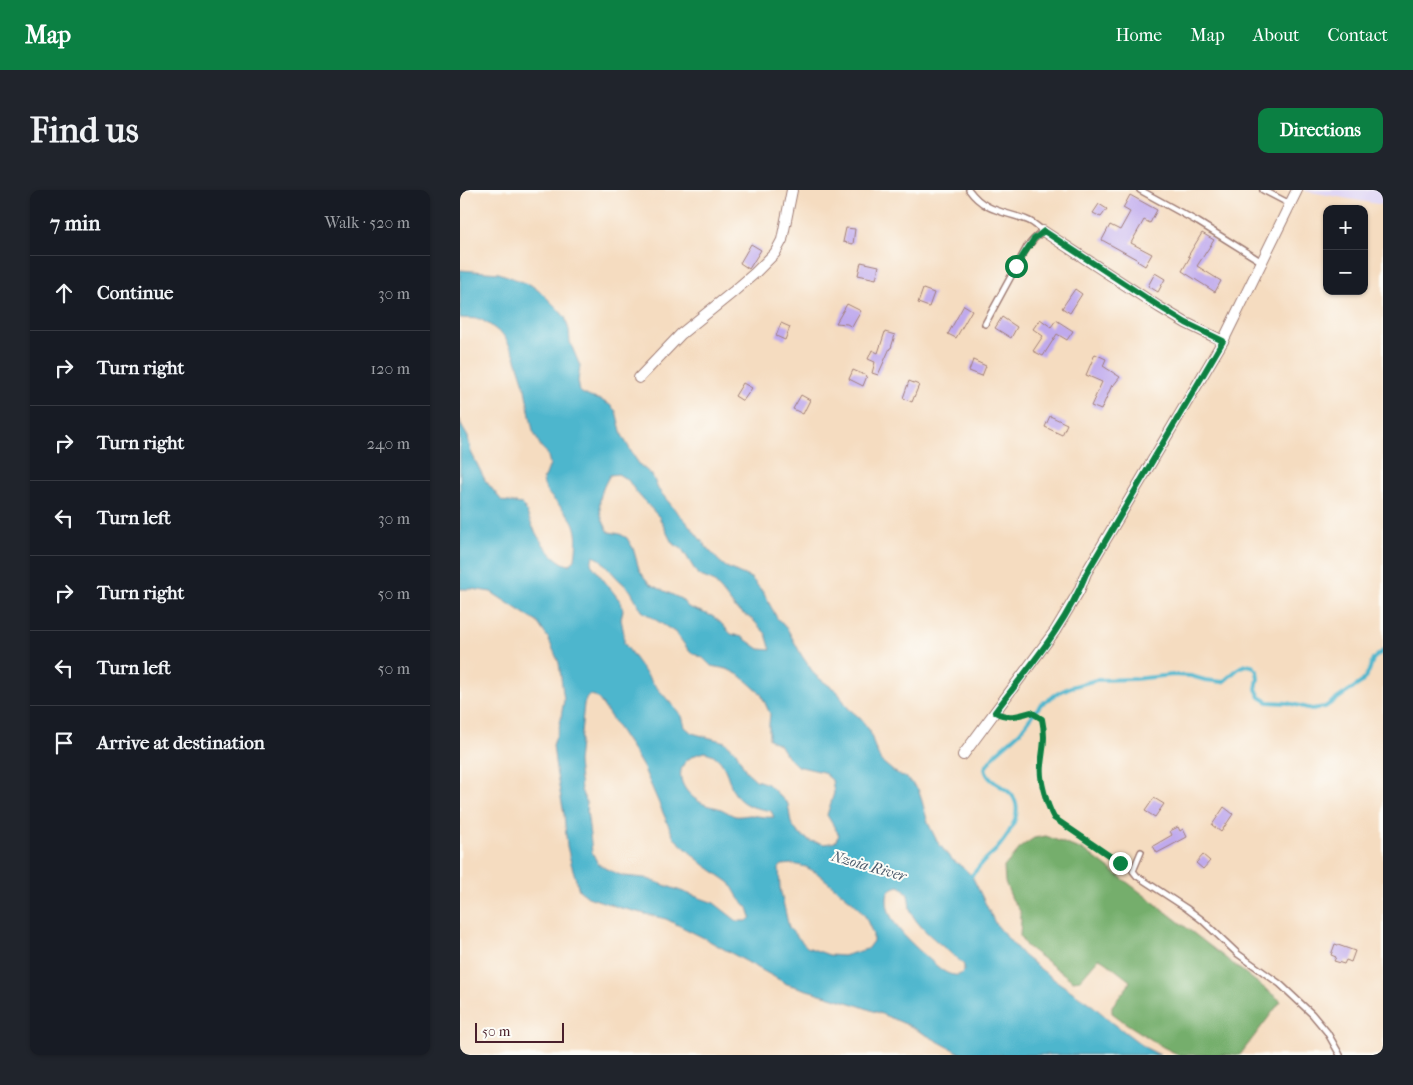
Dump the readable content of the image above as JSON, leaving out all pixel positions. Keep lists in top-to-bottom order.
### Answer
{
  "water": ["Nzoia River"],
  "scale_bar": "50 m",
  "page": {
    "header": "Map",
    "nav": [
      "Home",
      "Map",
      "About",
      "Contact"
    ],
    "buttons": "Directions",
    "title": "Find us",
    "heading": ["7 min", "Walk · 520 m"],
    "map_buttons": ["+", "−"],
    "list": [
      ["Continue", "30 m"],
      ["Turn right", "120 m"],
      ["Turn right", "240 m"],
      ["Turn left", "30 m"],
      ["Turn right", "50 m"],
      ["Turn left", "50 m"],
      "Arrive at destination"
    ],
    "scale": "50 m"
  }
}
